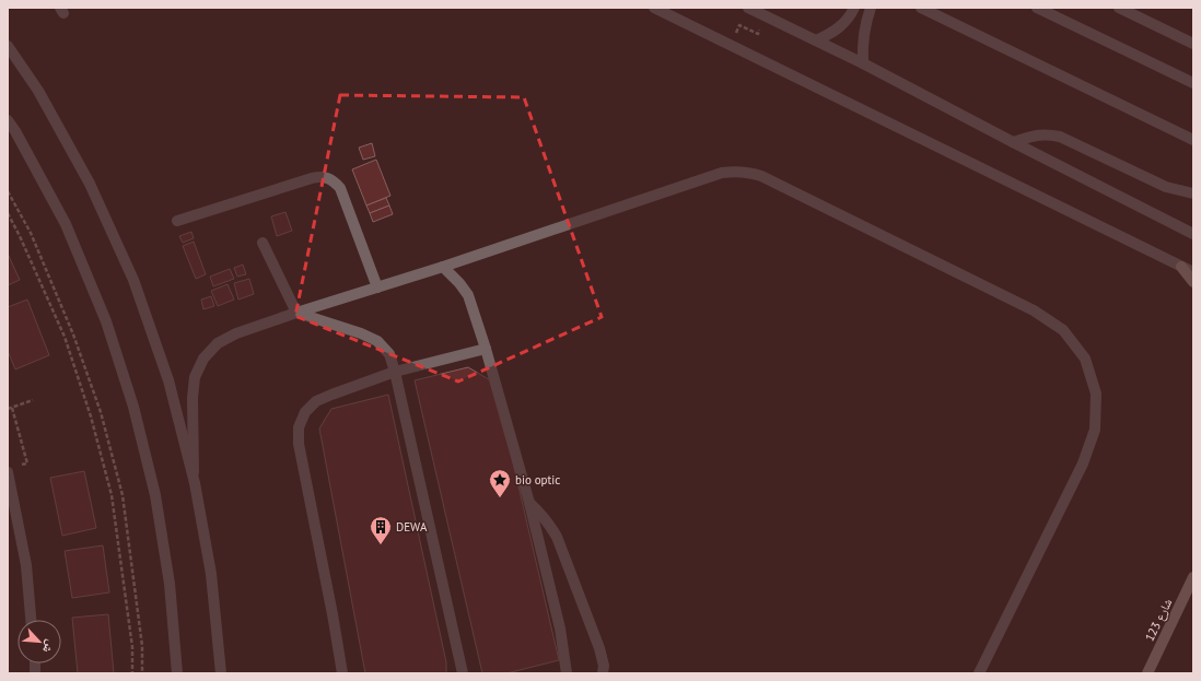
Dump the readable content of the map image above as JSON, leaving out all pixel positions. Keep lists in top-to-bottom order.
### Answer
{
  "streets": {
    "main road": ["شارع 123"]
  },
  "places": {
    "place": ["bio optic"],
    "building": ["DEWA"]
  },
  "north": "bottom right"
}
